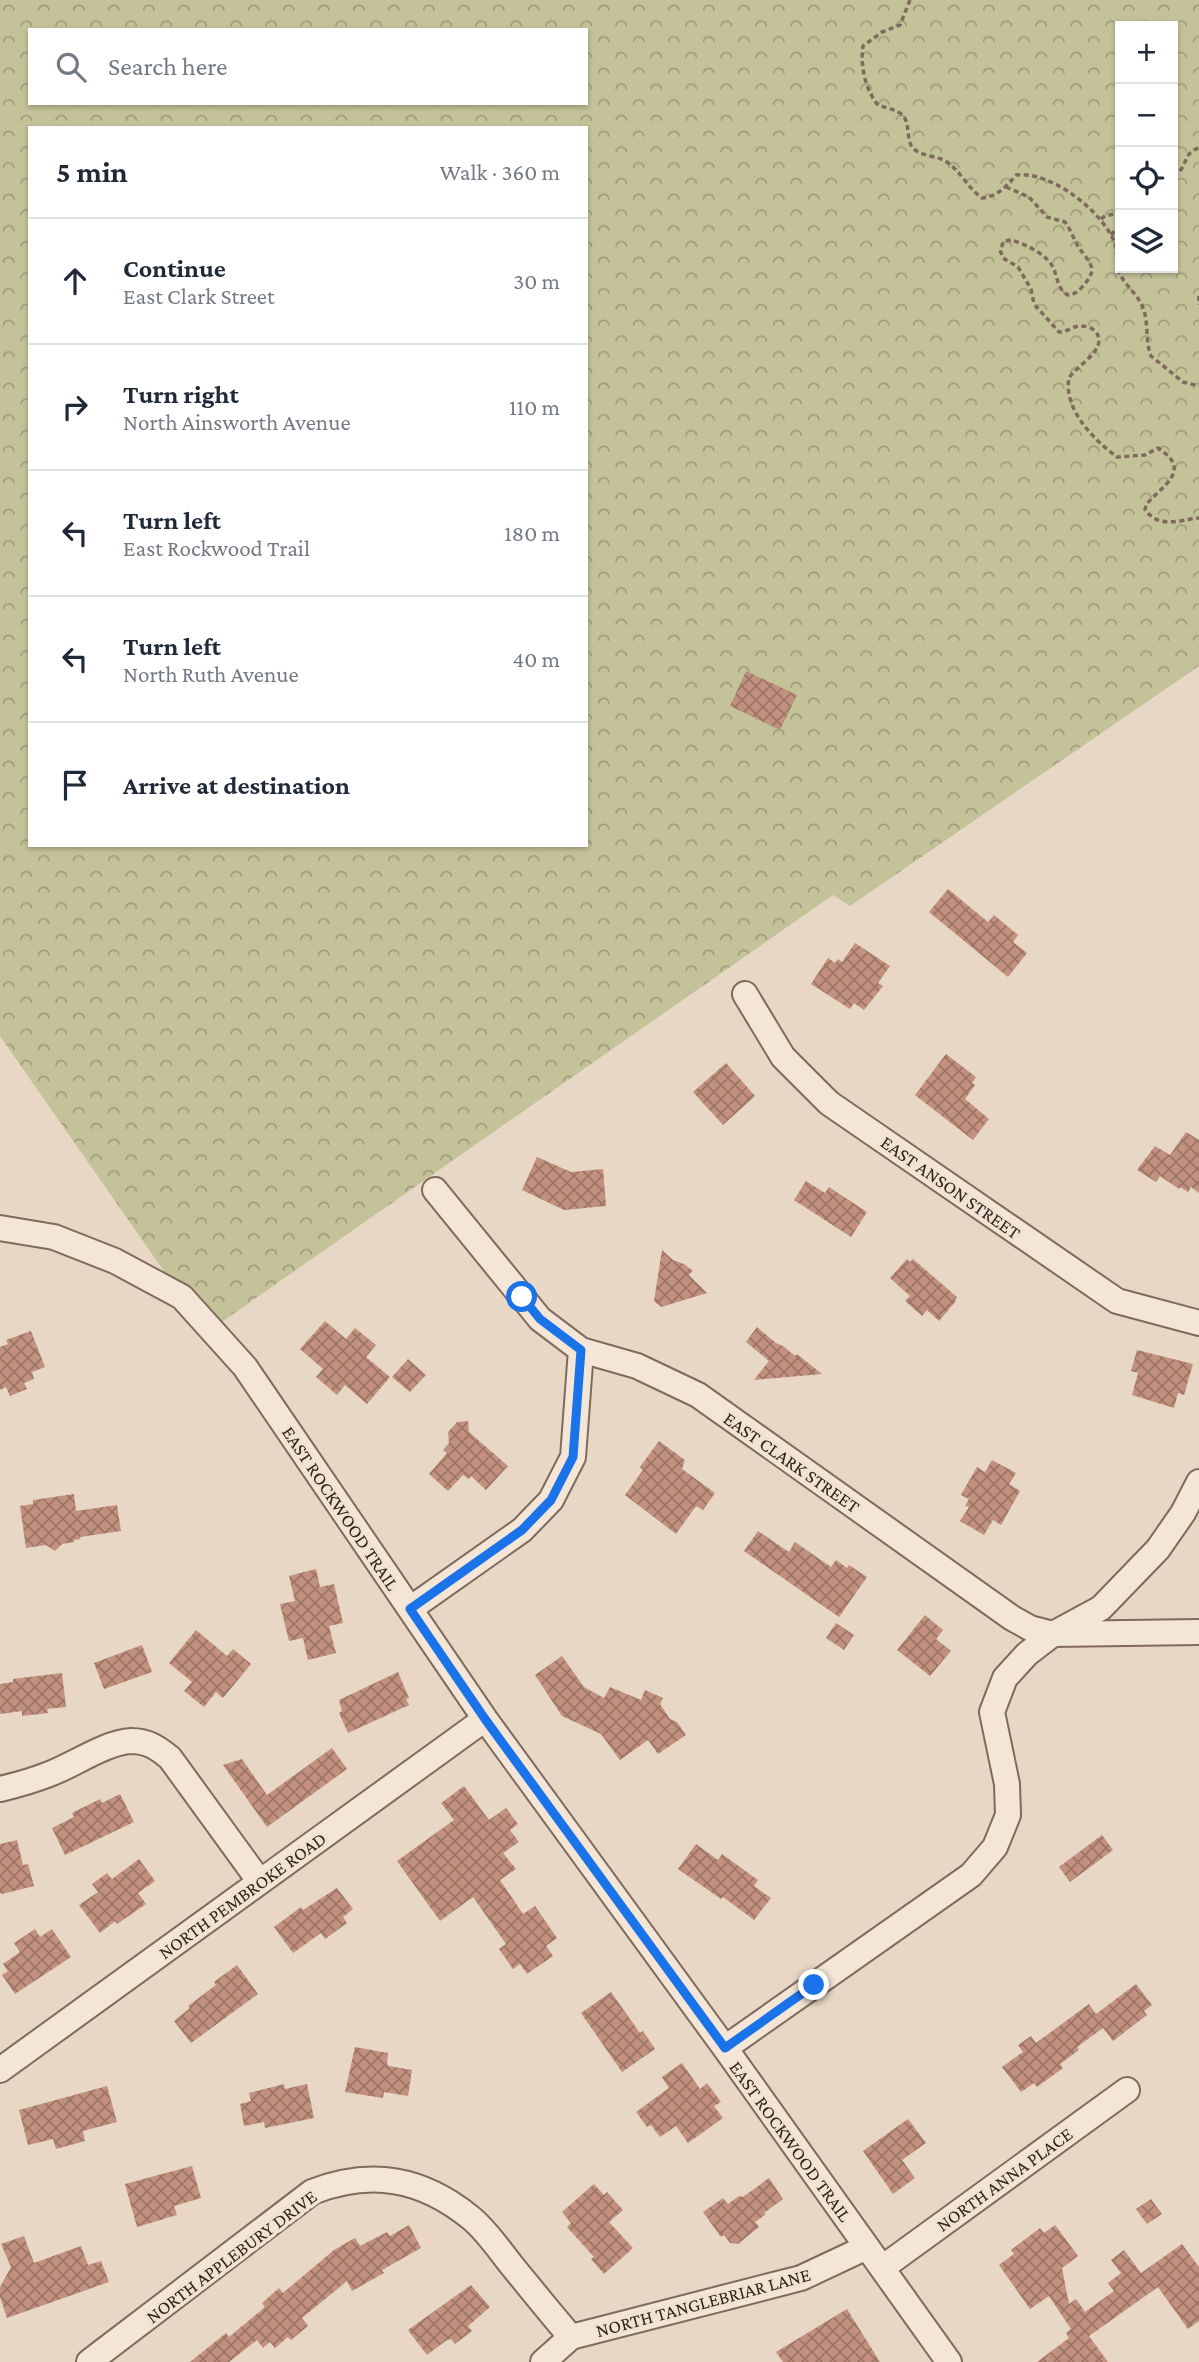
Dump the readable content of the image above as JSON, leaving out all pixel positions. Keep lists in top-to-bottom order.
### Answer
{
  "streets": {
    "street": [
      "EAST ANSON STREET",
      "EAST CLARK STREET",
      "EAST ROCKWOOD TRAIL",
      "NORTH PEMBROKE ROAD",
      "NORTH ANNA PLACE",
      "NORTH APPLEBURY DRIVE",
      "NORTH TANGLEBRIAR LANE"
    ]
  },
  "crossings": [
    ["EAST ROCKWOOD TRAIL", "NORTH PEMBROKE ROAD"],
    ["EAST ROCKWOOD TRAIL", "NORTH ANNA PLACE"],
    ["EAST ROCKWOOD TRAIL", "NORTH TANGLEBRIAR LANE"],
    ["NORTH APPLEBURY DRIVE", "NORTH TANGLEBRIAR LANE"]
  ],
  "page": {
    "map_buttons": ["+", "−"],
    "search": "Search here",
    "heading": ["5 min", "Walk · 360 m"],
    "list": [
      ["Continue", "East Clark Street", "30 m"],
      ["Turn right", "North Ainsworth Avenue", "110 m"],
      ["Turn left", "East Rockwood Trail", "180 m"],
      ["Turn left", "North Ruth Avenue", "40 m"],
      "Arrive at destination"
    ]
  }
}
